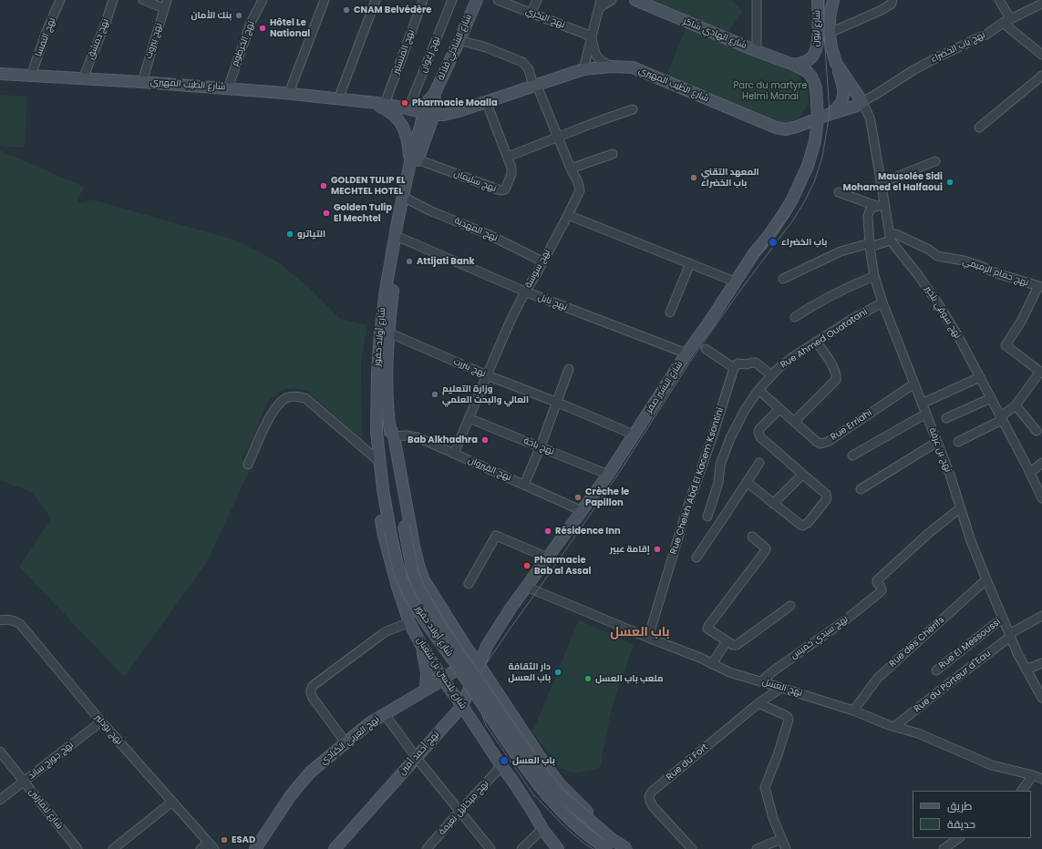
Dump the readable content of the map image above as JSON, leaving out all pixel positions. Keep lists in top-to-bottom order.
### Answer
{
  "streets": {
    "street": [
      "نهج البكري",
      "شارع ليون",
      "شارع الهادي شاكر",
      "نهج النمسا",
      "نهج دمشق",
      "نهج بيروت",
      "نهج الخرطوم",
      "شارع الشادلي قلالة",
      "نهج باب الخضراء",
      "نهج المنستير",
      "نهج زغوان",
      "شارع الطيب المهيري",
      "نهج سليمان",
      "نهج المهدية",
      "نهج سوسة",
      "نهج حمام الرميمي",
      "نهج نابل",
      "نهج سوقي بلخير",
      "شارع أولاد حفوز",
      "Rue Ahmed Ouatatani",
      "نهج بنزرت",
      "شارع البشير صفر",
      "Rue Erriahi",
      "نهج باجة",
      "نهج بن عرفة",
      "نهج القيروان",
      "Rue Cheikh Abd El Kacem Ksontini",
      "نهج سيدي خميس",
      "Rue des Cherifs",
      "Rue El Messoussi",
      "شارع بلحسن بن شعبان",
      "Rue du Porteur d\"Eau",
      "نهج العسل",
      "نهج بودلير",
      "نهج العربي الكبادي",
      "نهج أحمد أمين",
      "نهج جورج ساند",
      "Rue du Fort",
      "نهج ميخائيل نعيمة",
      "شارع لامارتين"
    ]
  },
  "crossings": [
    ["شارع ليون", "شارع الهادي شاكر"],
    ["شارع الهادي شاكر", "شارع الطيب المهيري"],
    ["شارع الهادي شاكر", "شارع البشير صفر"],
    ["نهج النمسا", "شارع الطيب المهيري"],
    ["نهج دمشق", "شارع الطيب المهيري"],
    ["نهج بيروت", "شارع الطيب المهيري"],
    ["نهج الخرطوم", "شارع الطيب المهيري"],
    ["شارع الشادلي قلالة", "نهج سوسة"],
    ["شارع الشادلي قلالة", "شارع أولاد حفوز"],
    ["نهج باب الخضراء", "شارع الطيب المهيري"],
    ["نهج باب الخضراء", "نهج سوقي بلخير"],
    ["نهج المنستير", "شارع الطيب المهيري"],
    ["نهج زغوان", "شارع الطيب المهيري"],
    ["شارع الطيب المهيري", "نهج سليمان"],
    ["شارع الطيب المهيري", "نهج سوسة"],
    ["شارع الطيب المهيري", "نهج سوقي بلخير"],
    ["شارع الطيب المهيري", "شارع أولاد حفوز"],
    ["شارع الطيب المهيري", "شارع البشير صفر"],
    ["نهج سليمان", "شارع أولاد حفوز"],
    ["نهج المهدية", "نهج سوسة"],
    ["نهج المهدية", "شارع أولاد حفوز"],
    ["نهج سوسة", "نهج نابل"],
    ["نهج سوسة", "نهج بنزرت"],
    ["نهج سوسة", "نهج باجة"],
    ["نهج سوسة", "نهج القيروان"],
    ["نهج حمام الرميمي", "نهج سوقي بلخير"],
    ["نهج نابل", "شارع أولاد حفوز"],
    ["نهج نابل", "شارع البشير صفر"],
    ["نهج سوقي بلخير", "نهج بن عرفة"],
    ["شارع أولاد حفوز", "نهج بنزرت"],
    ["شارع أولاد حفوز", "نهج القيروان"],
    ["شارع أولاد حفوز", "شارع بلحسن بن شعبان"],
    ["شارع أولاد حفوز", "نهج العربي الكبادي"],
    ["شارع أولاد حفوز", "نهج أحمد أمين"],
    ["Rue Ahmed Ouatatani", "Rue Erriahi"],
    ["Rue Ahmed Ouatatani", "نهج بن عرفة"],
    ["نهج بنزرت", "شارع البشير صفر"],
    ["شارع البشير صفر", "نهج باجة"],
    ["شارع البشير صفر", "نهج القيروان"],
    ["شارع البشير صفر", "نهج العسل"],
    ["شارع البشير صفر", "نهج أحمد أمين"],
    ["Rue Erriahi", "نهج بن عرفة"],
    ["نهج بن عرفة", "نهج سيدي خميس"],
    ["نهج بن عرفة", "Rue des Cherifs"],
    ["نهج بن عرفة", "Rue El Messoussi"],
    ["نهج بن عرفة", "Rue du Porteur d\"Eau"],
    ["Rue Cheikh Abd El Kacem Ksontini", "نهج العسل"],
    ["نهج سيدي خميس", "نهج العسل"],
    ["Rue des Cherifs", "نهج العسل"],
    ["شارع بلحسن بن شعبان", "نهج العربي الكبادي"],
    ["شارع بلحسن بن شعبان", "نهج أحمد أمين"],
    ["شارع بلحسن بن شعبان", "نهج ميخائيل نعيمة"],
    ["Rue du Porteur d\"Eau", "نهج العسل"],
    ["نهج العسل", "Rue du Fort"],
    ["نهج بودلير", "نهج جورج ساند"],
    ["نهج العربي الكبادي", "نهج أحمد أمين"],
    ["نهج جورج ساند", "شارع لامارتين"]
  ],
  "districts": ["باب العسل"],
  "parks": ["Parc du martyre Helmi Manai"],
  "places": [
    "CNAM Belvédère",
    "بنك الأمان",
    "Hôtel Le National",
    "Pharmacie Moalla",
    "المعهد التقني باب الخضراء",
    "Mausolée Sidi Mohamed el Halfaoui",
    "GOLDEN TULIP EL MECHTEL HOTEL",
    "Golden Tulip El Mechtel",
    "التياترو",
    "باب الخضراء",
    "Attijati Bank",
    "وزارة التعليم العالي والبحث العلمي",
    "Bab Alkhadhra",
    "Crèche le Papillon",
    "Résidence Inn",
    "إقامة عبير",
    "Pharmacie Bab al Assal",
    "دار الثقافة باب العسل",
    "ملعب باب العسل",
    "باب العسل",
    "ESAD"
  ],
  "legend": ["طريق", "حديقة"]
}
